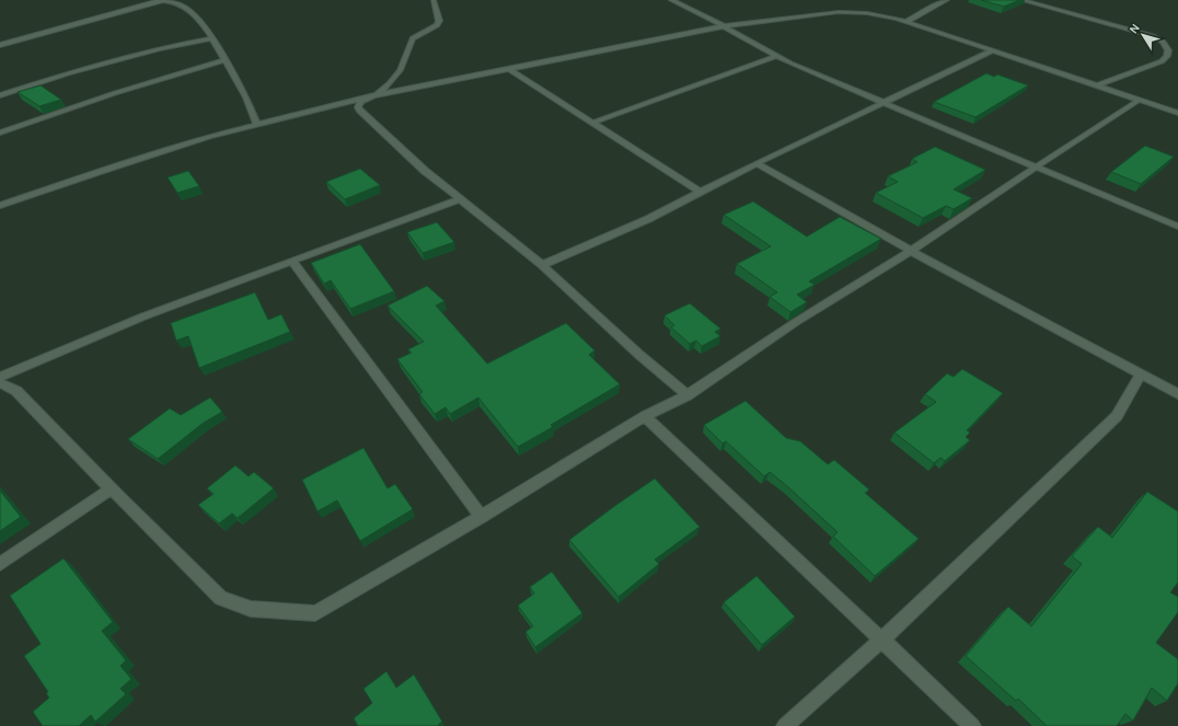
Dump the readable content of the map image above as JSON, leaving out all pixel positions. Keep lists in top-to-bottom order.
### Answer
{
  "north": "top left"
}
